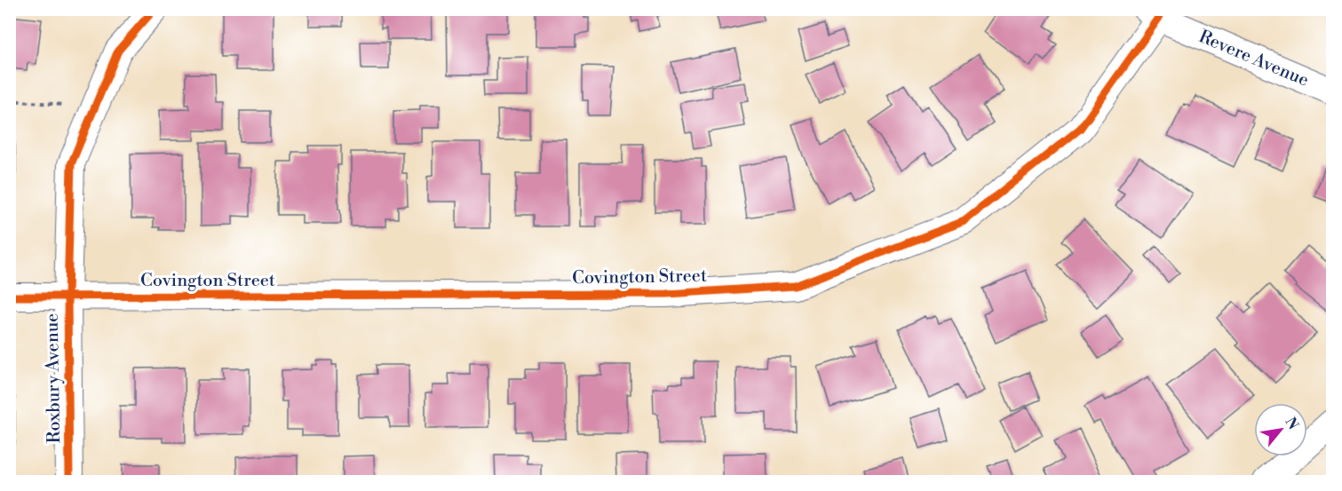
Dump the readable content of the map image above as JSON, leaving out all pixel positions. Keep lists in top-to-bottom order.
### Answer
{
  "streets": {
    "street": ["Revere Avenue", "Covington Street", "Roxbury Avenue"]
  },
  "crossings": [
    ["Revere Avenue", "Covington Street"],
    ["Covington Street", "Roxbury Avenue"]
  ],
  "north": "top right"
}
